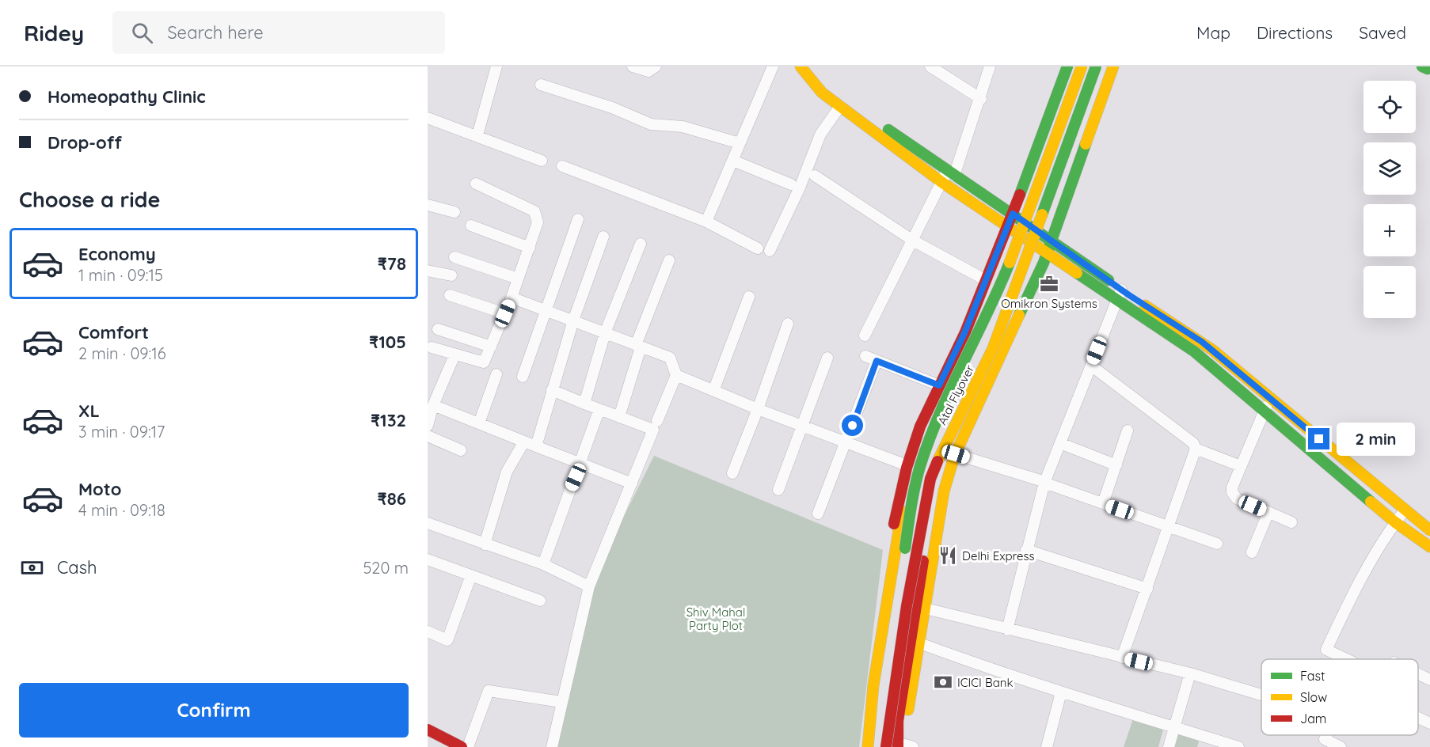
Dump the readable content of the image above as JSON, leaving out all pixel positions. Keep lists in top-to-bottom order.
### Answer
{
  "streets": {
    "street": ["Atal Flyover"]
  },
  "parks": ["Shiv Mahal Party Plot"],
  "places": {
    "office": ["Omikron Systems"],
    "restaurant": ["Delhi Express"],
    "bank": ["ICICI Bank"]
  },
  "legend": ["Fast", "Slow", "Jam"],
  "page": {
    "header": "Ridey",
    "search": "Search here",
    "nav": ["Map", "Directions", "Saved"],
    "banner": ["Homeopathy Clinic", "Drop-off"],
    "map_buttons": ["+", "−"],
    "heading": "Choose a ride",
    "list": [
      {
        "name": "Economy",
        "note": "1 min · 09:15",
        "value": "₹78"
      },
      {
        "name": "Comfort",
        "note": "2 min · 09:16",
        "value": "₹105"
      },
      {
        "name": "XL",
        "note": "3 min · 09:17",
        "value": "₹132"
      },
      {
        "name": "Moto",
        "note": "4 min · 09:18",
        "value": "₹86"
      }
    ],
    "bubble": "2 min",
    "pay": ["Cash", "520 m"],
    "buttons": "Confirm"
  }
}
